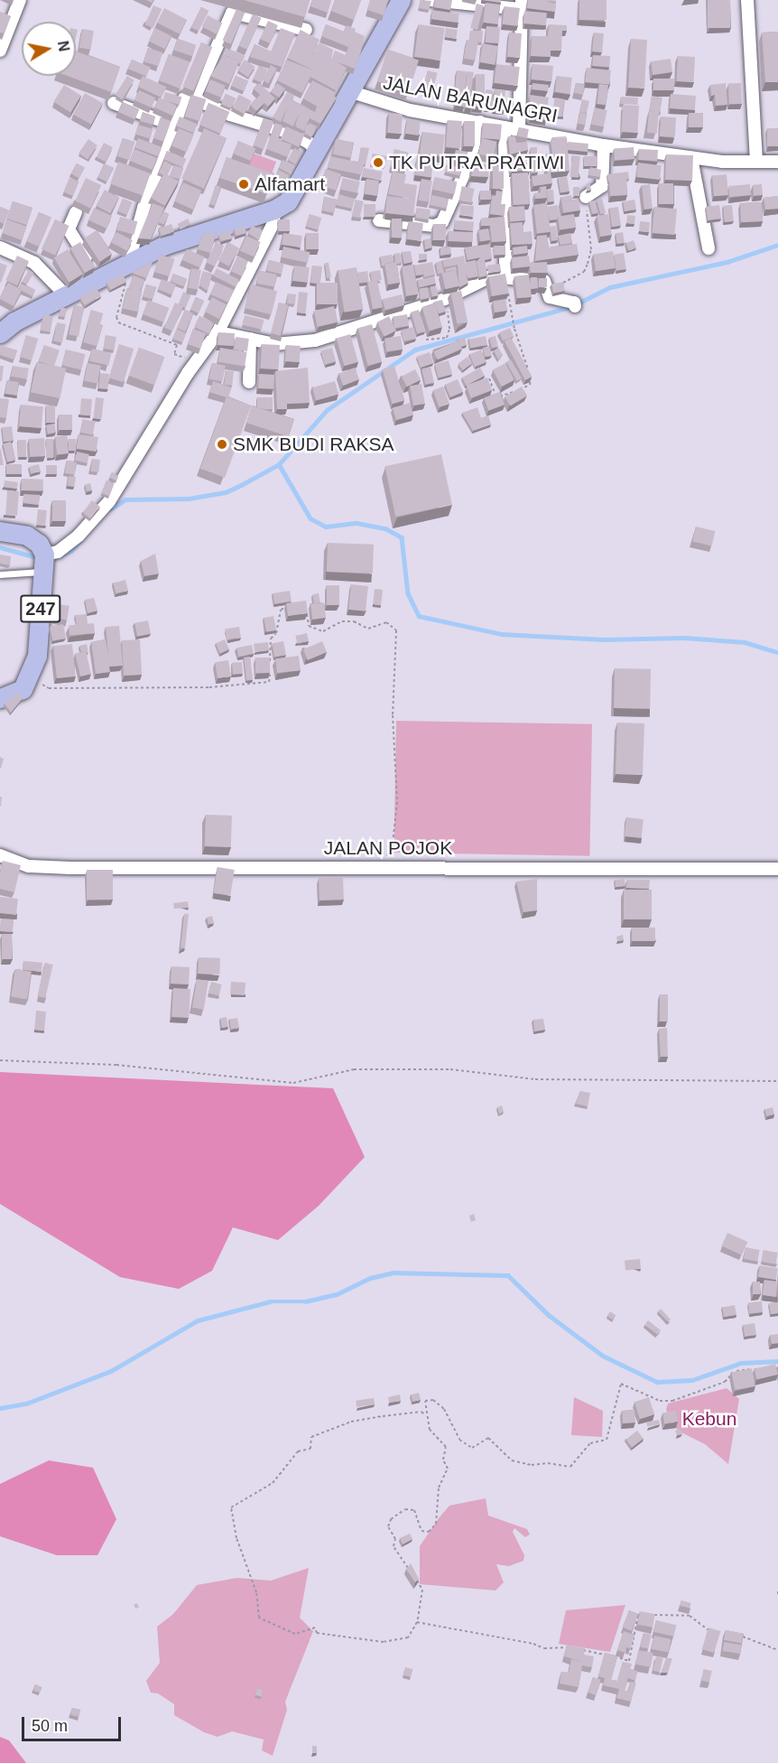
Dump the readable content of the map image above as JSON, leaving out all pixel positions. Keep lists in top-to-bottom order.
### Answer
{
  "streets": {
    "main road": ["247"],
    "street": ["JALAN BARUNAGRI", "JALAN POJOK"]
  },
  "parks": ["Kebun"],
  "places": ["TK PUTRA PRATIWI", "Alfamart", "SMK BUDI RAKSA"],
  "scale_bar": "50 m",
  "north": "right"
}
